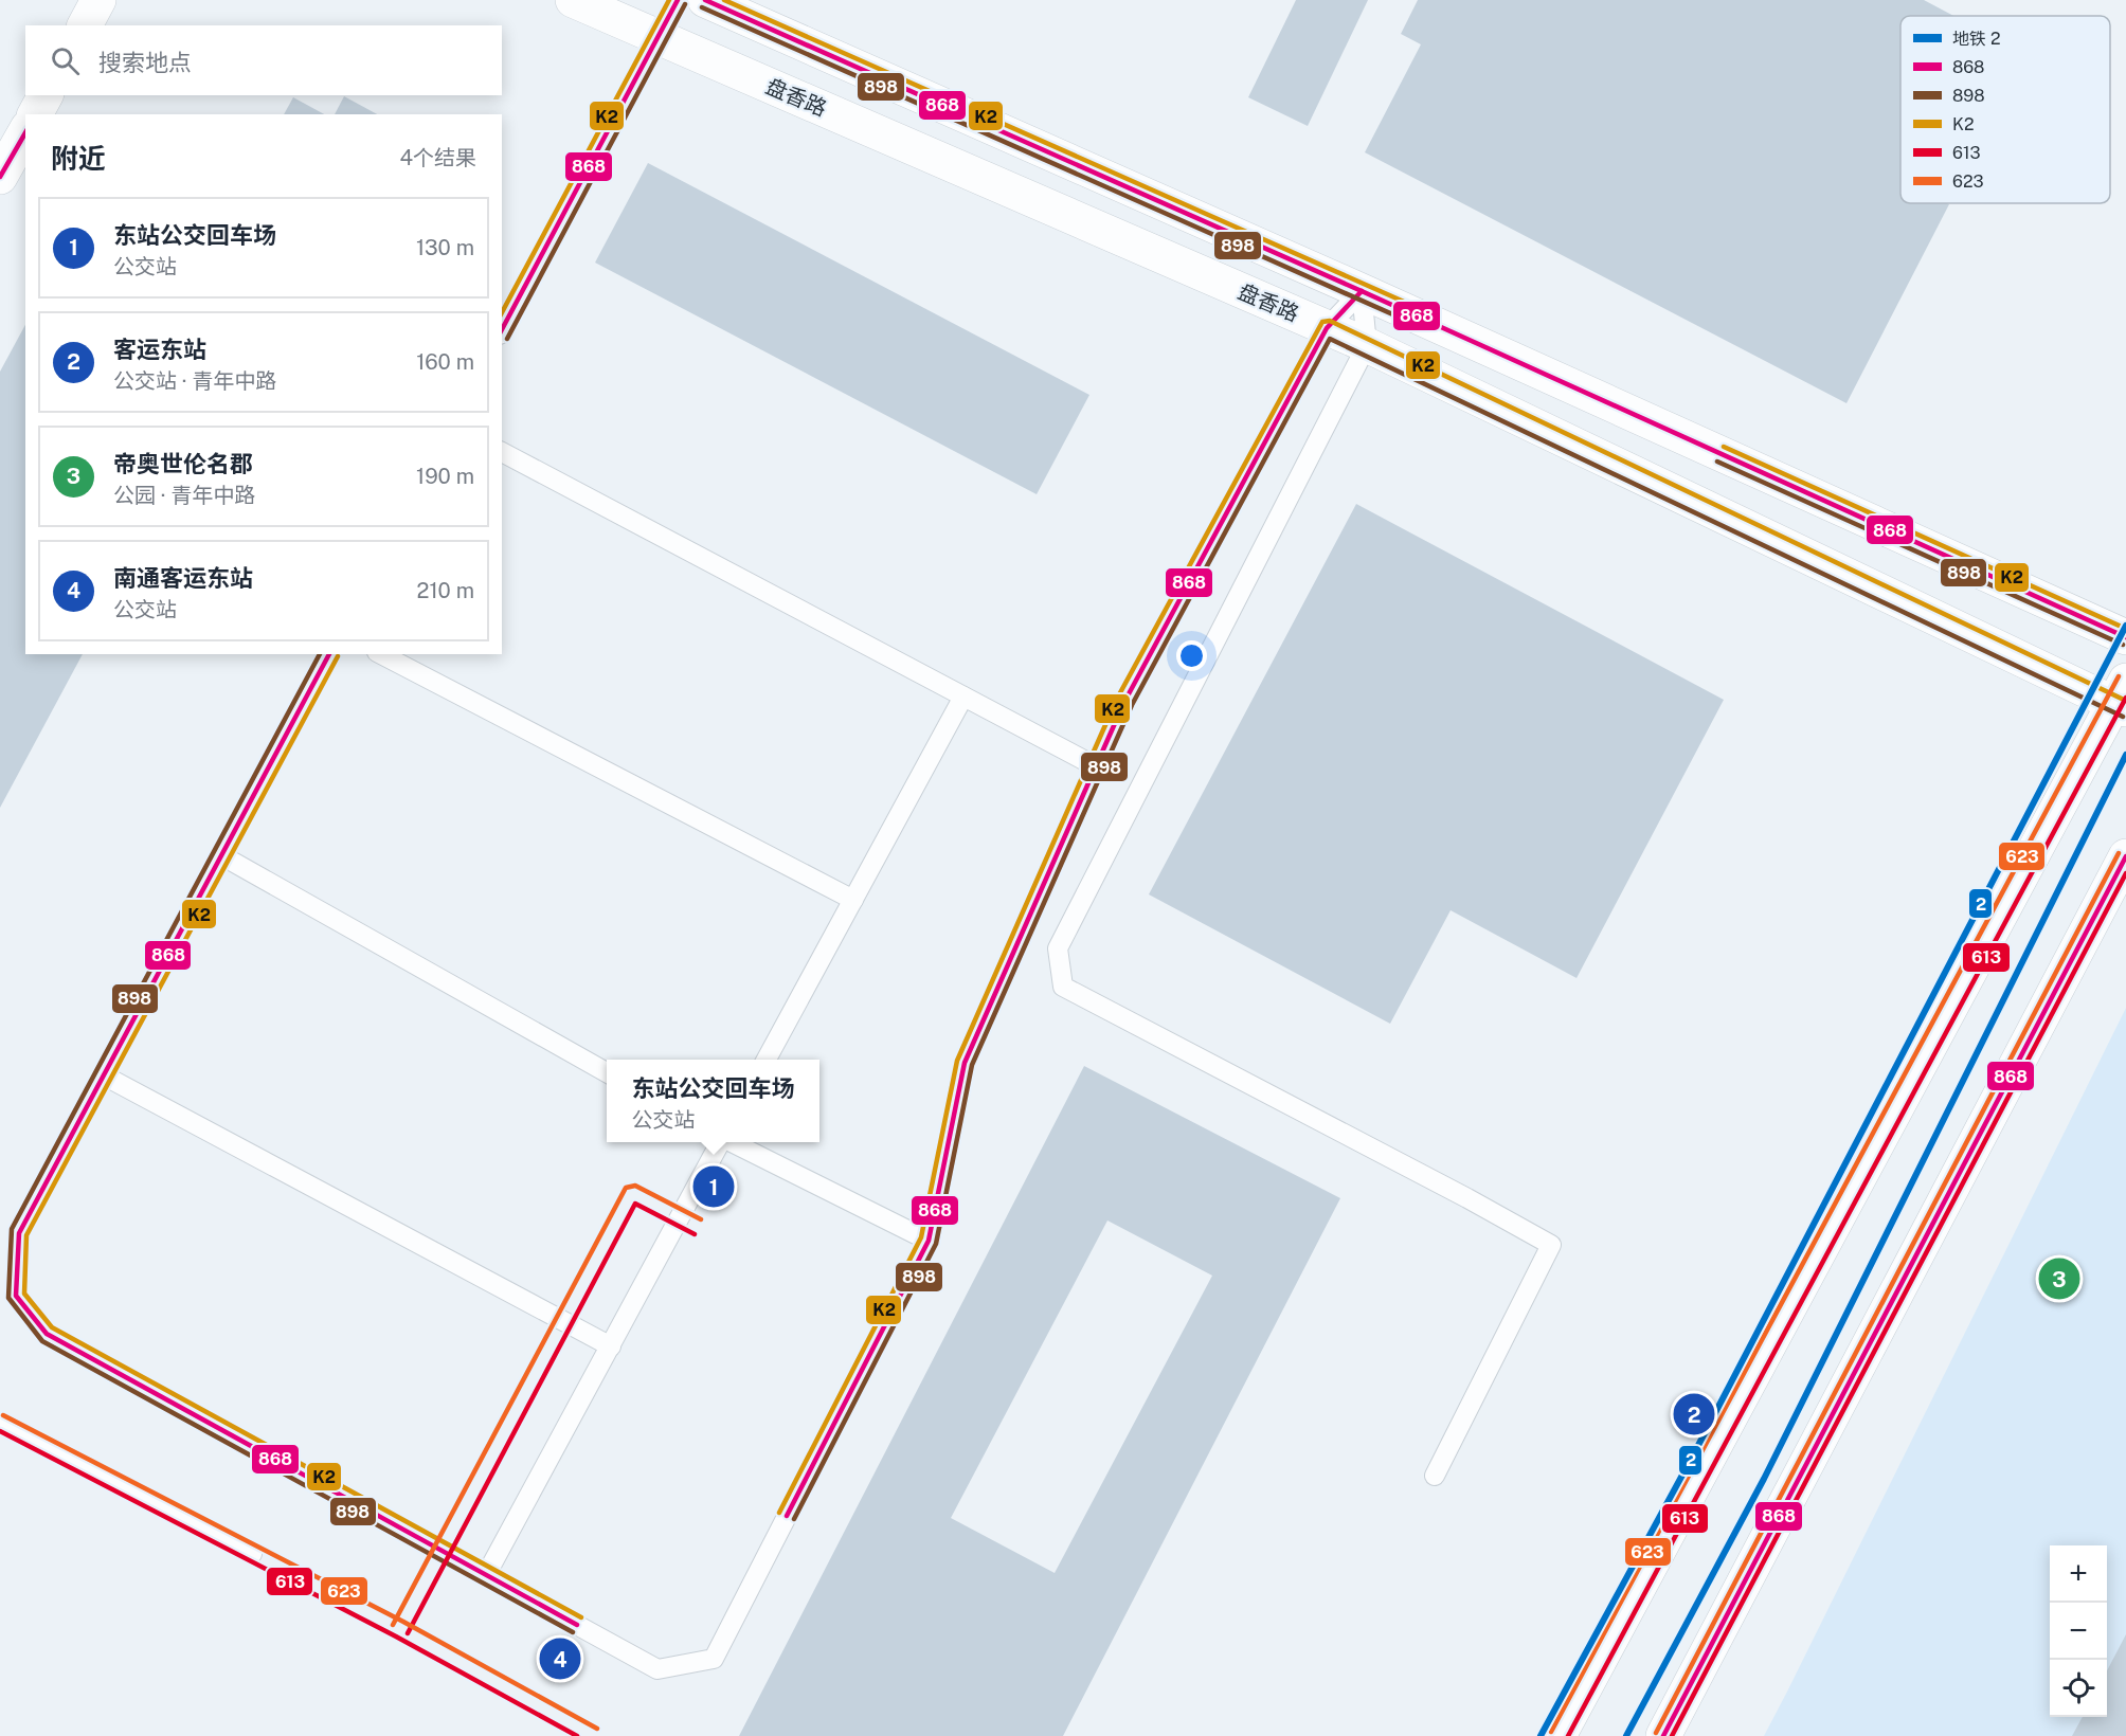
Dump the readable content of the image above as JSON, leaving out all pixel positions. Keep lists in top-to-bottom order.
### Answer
{
  "streets": {
    "street": ["盘香路"]
  },
  "lines": [
    "transit line 868",
    "transit line K2",
    "transit line 898",
    "metro line 2",
    "transit line 623",
    "transit line 613"
  ],
  "legend": [
    "地铁 2",
    "868",
    "898",
    "K2",
    "613",
    "623"
  ],
  "page": {
    "search": "搜索地点",
    "heading": ["附近", "4个结果"],
    "list": [
      {
        "mark": "1",
        "name": "东站公交回车场",
        "note": "公交站",
        "value": "130 m"
      },
      {
        "mark": "2",
        "name": "客运东站",
        "note": "公交站 · 青年中路",
        "value": "160 m"
      },
      {
        "mark": "3",
        "name": "帝奥世伦名郡",
        "note": "公园 · 青年中路",
        "value": "190 m"
      },
      {
        "mark": "4",
        "name": "南通客运东站",
        "note": "公交站",
        "value": "210 m"
      }
    ],
    "popup": ["东站公交回车场", "公交站"],
    "pins": [
      "1",
      "3",
      "2",
      "4"
    ],
    "map_buttons": ["+", "−"]
  }
}
